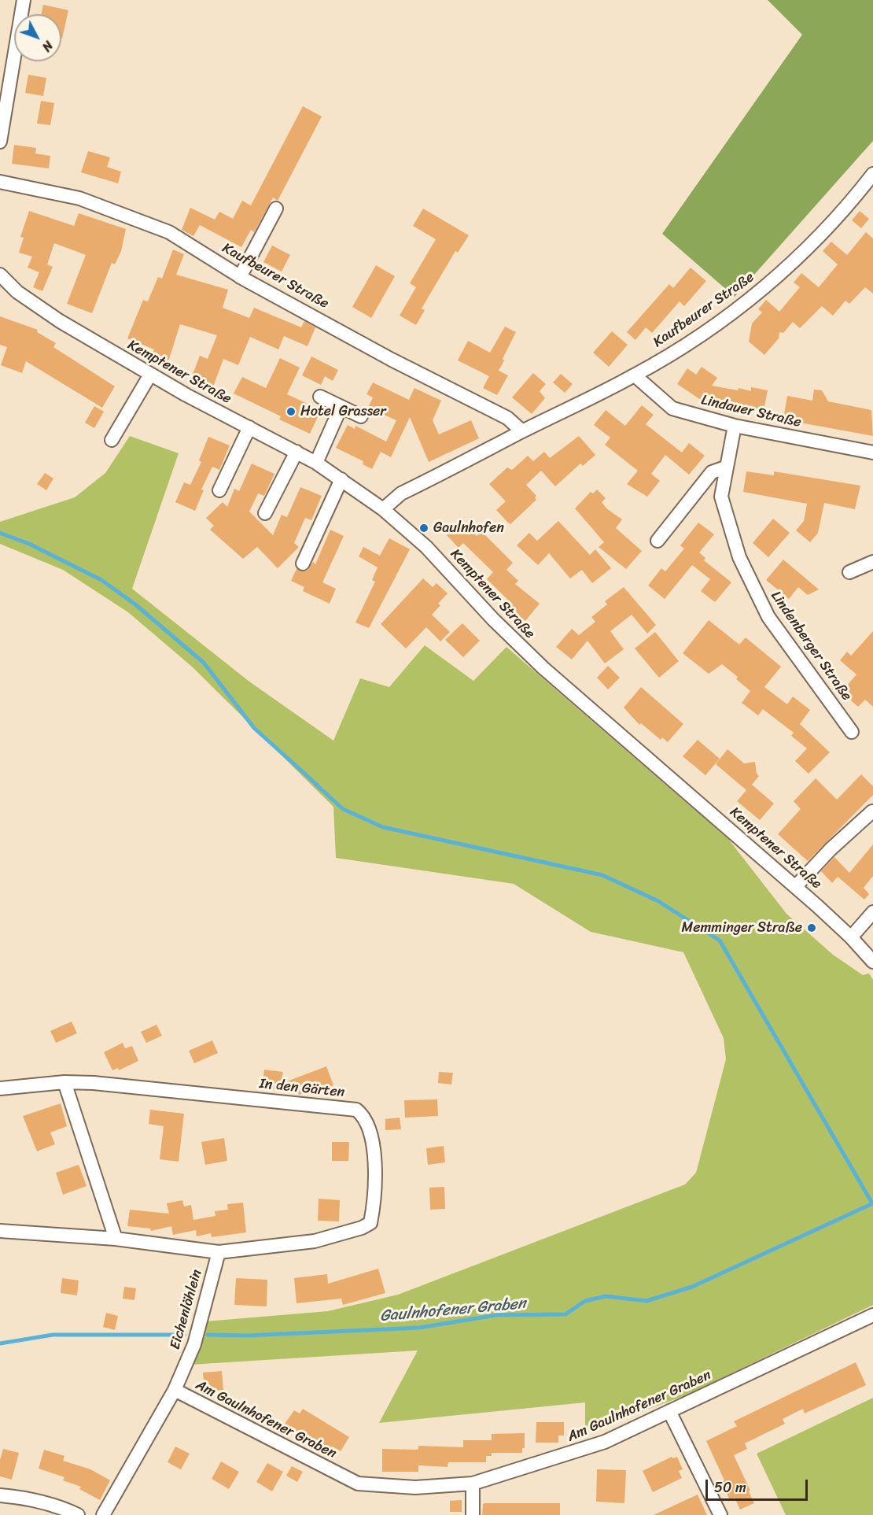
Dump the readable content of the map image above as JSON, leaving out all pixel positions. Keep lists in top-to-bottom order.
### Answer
{
  "streets": {
    "street": [
      "Kaufbeurer Straße",
      "Kemptener Straße",
      "Lindauer Straße",
      "Lindenberger Straße",
      "In den Gärten",
      "Eichenlöhlein",
      "Am Gaulnhofener Graben"
    ]
  },
  "crossings": [
    ["Kaufbeurer Straße", "Kemptener Straße"],
    ["Kaufbeurer Straße", "Lindauer Straße"],
    ["Lindauer Straße", "Lindenberger Straße"],
    ["In den Gärten", "Eichenlöhlein"],
    ["Eichenlöhlein", "Am Gaulnhofener Graben"]
  ],
  "water": ["Gaulnhofener Graben"],
  "places": ["Hotel Grasser", "Gaulnhofen", "Memminger Straße"],
  "scale_bar": "50 m",
  "north": "bottom right"
}
